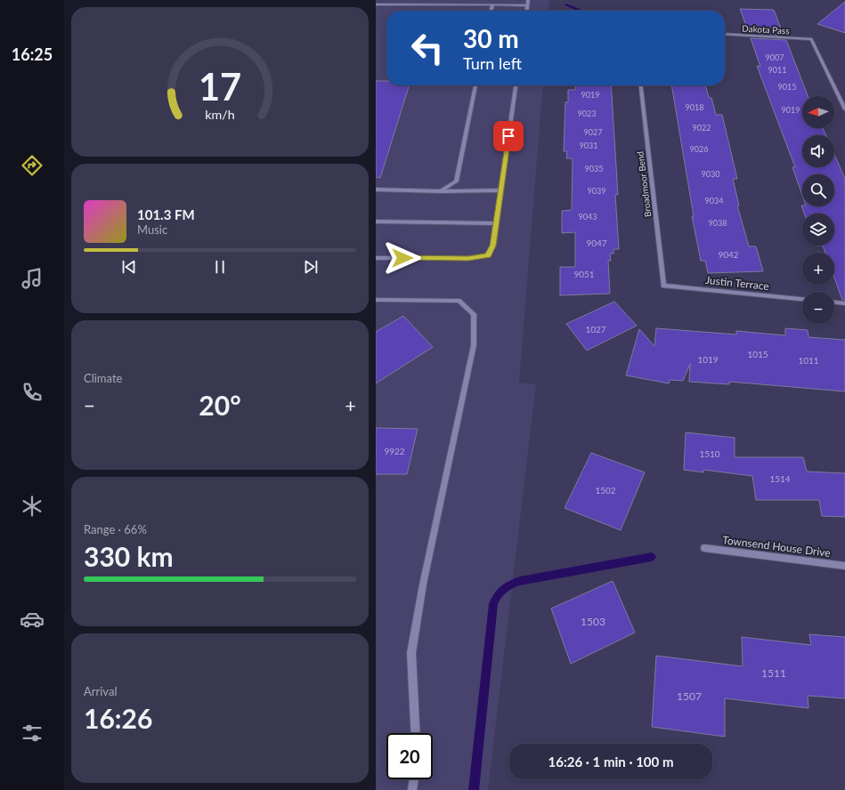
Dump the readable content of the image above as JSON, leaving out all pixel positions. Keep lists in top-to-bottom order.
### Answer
{
  "streets": {
    "street": [
      "Dakota Pass",
      "Broadmoor Bend",
      "Justin Terrace",
      "Townsend House Drive"
    ]
  },
  "crossings": [
    ["Broadmoor Bend", "Justin Terrace"]
  ],
  "house_numbers": [
    "9007",
    "9011",
    "9015",
    "9019",
    "9018",
    "9019",
    "9023",
    "9022",
    "9027",
    "9031",
    "9026",
    "9035",
    "9030",
    "9039",
    "9034",
    "9043",
    "9038",
    "9047",
    "9042",
    "9051",
    "1027",
    "1015",
    "1019",
    "1011",
    "9922",
    "1510",
    "1514",
    "1502",
    "1503",
    "1511",
    "1507"
  ],
  "north": "left",
  "page": {
    "tabs": "16:25",
    "turn": ["30 m", "Turn left"],
    "map_buttons": ["+", "−"],
    "song": ["101.3 FM", "Music"],
    "tile": [
      "Climate",
      ["Range · 66%", "330 km"],
      ["Arrival", "16:26"]
    ],
    "heat": ["−", "20°", "+"],
    "limit": "20",
    "trip": "16:26 · 1 min · 100 m",
    "gauge": ["17", "km/h"]
  }
}
